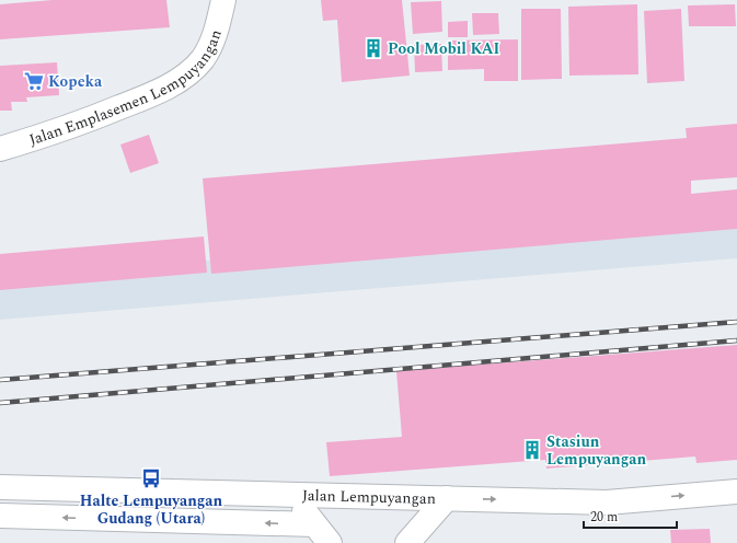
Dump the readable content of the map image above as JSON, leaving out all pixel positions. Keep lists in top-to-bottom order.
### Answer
{
  "streets": {
    "street": ["Jalan Emplasemen Lempuyangan", "Jalan Lempuyangan"]
  },
  "places": {
    "building": ["Pool Mobil KAI", "Stasiun Lempuyangan"],
    "supermarket": ["Kopeka"],
    "bus stop": ["Halte Lempuyangan Gudang (Utara)"]
  },
  "scale_bar": "20 m"
}
